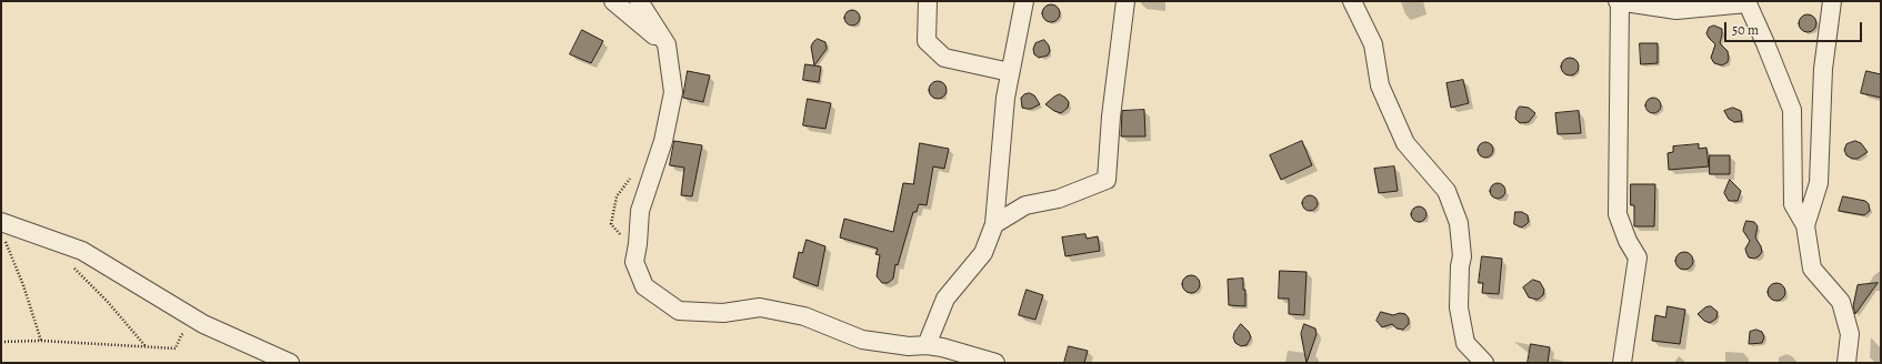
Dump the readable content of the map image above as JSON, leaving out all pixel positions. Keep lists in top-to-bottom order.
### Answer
{
  "scale_bar": "50 m"
}
